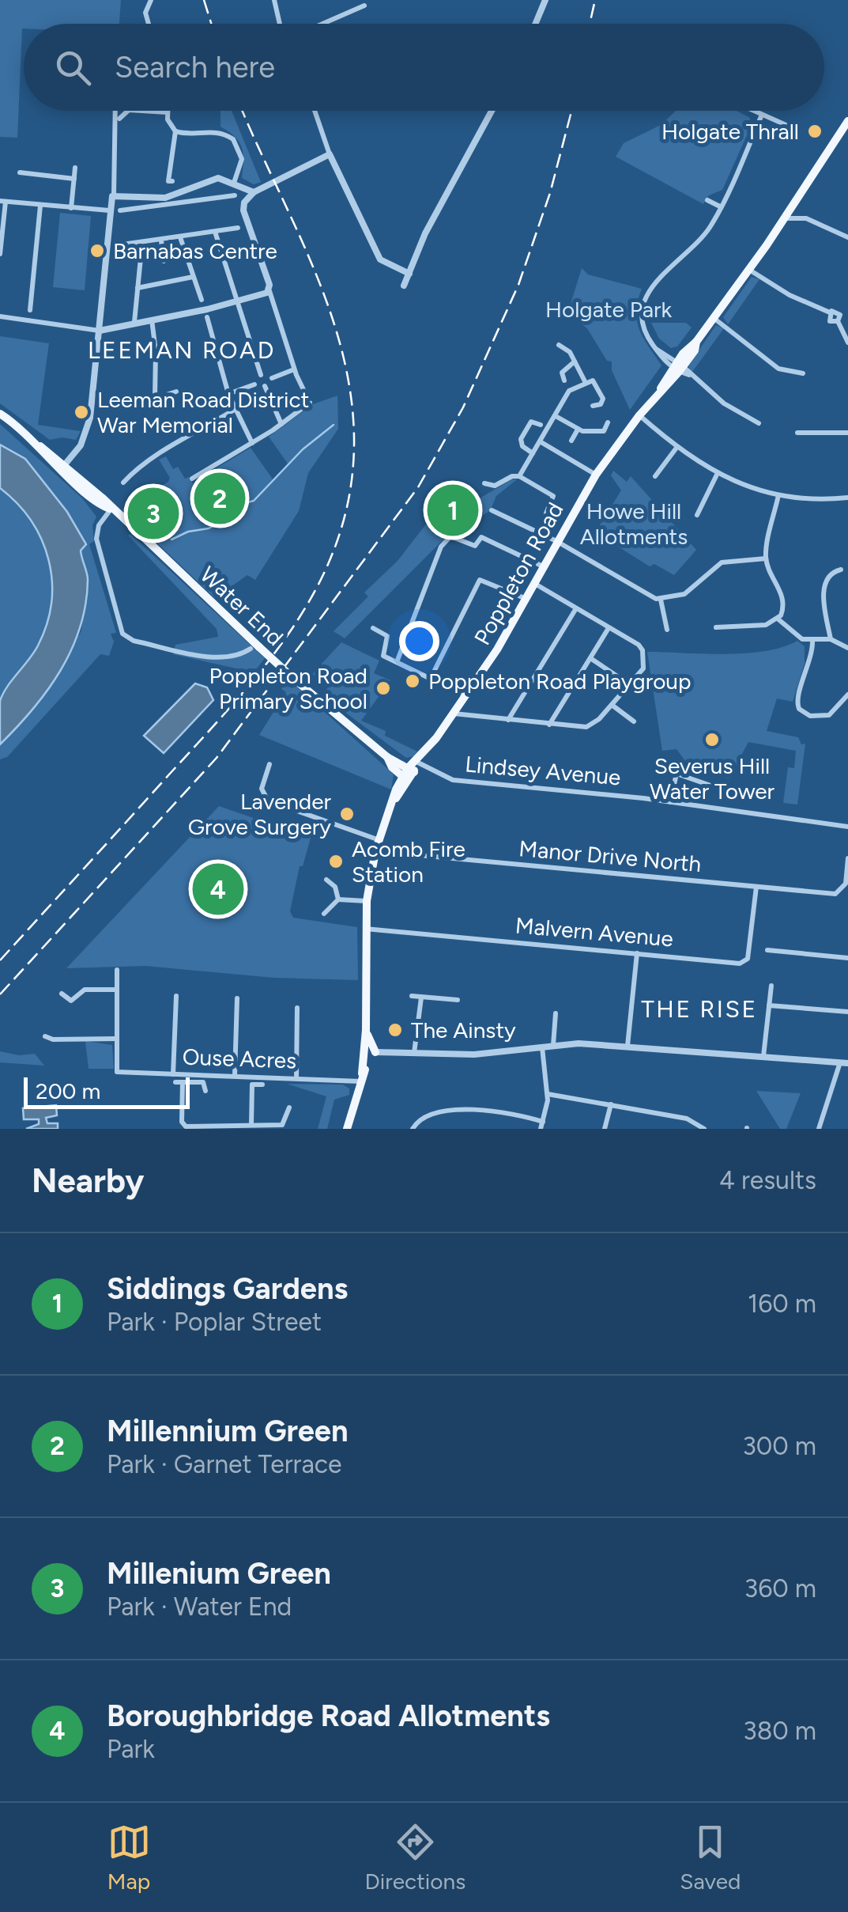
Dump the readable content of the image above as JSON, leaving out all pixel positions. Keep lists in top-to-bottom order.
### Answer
{
  "streets": {
    "main road": ["Poppleton Road", "Water End"],
    "street": [
      "Lindsey Avenue",
      "Manor Drive North",
      "Malvern Avenue",
      "Ouse Acres"
    ]
  },
  "crossings": [
    ["Poppleton Road", "Lindsey Avenue"],
    ["Manor Drive North", "Malvern Avenue"]
  ],
  "districts": ["LEEMAN ROAD", "THE RISE"],
  "parks": ["Holgate Park", "Howe Hill Allotments"],
  "places": [
    "Holgate Thrall",
    "Barnabas Centre",
    "Leeman Road District War Memorial",
    "Poppleton Road Playgroup",
    "Poppleton Road Primary School",
    "Severus Hill Water Tower",
    "Lavender Grove Surgery",
    "Acomb Fire Station",
    "The Ainsty"
  ],
  "scale_bar": "200 m",
  "page": {
    "search": "Search here",
    "pins": [
      "2",
      "1",
      "3",
      "4"
    ],
    "scale": "200 m",
    "heading": ["Nearby", "4 results"],
    "list": [
      {
        "mark": "1",
        "name": "Siddings Gardens",
        "note": "Park · Poplar Street",
        "value": "160 m"
      },
      {
        "mark": "2",
        "name": "Millennium Green",
        "note": "Park · Garnet Terrace",
        "value": "300 m"
      },
      {
        "mark": "3",
        "name": "Millenium Green",
        "note": "Park · Water End",
        "value": "360 m"
      },
      {
        "mark": "4",
        "name": "Boroughbridge Road Allotments",
        "note": "Park",
        "value": "380 m"
      }
    ],
    "nav": ["Map", "Directions", "Saved"]
  }
}
